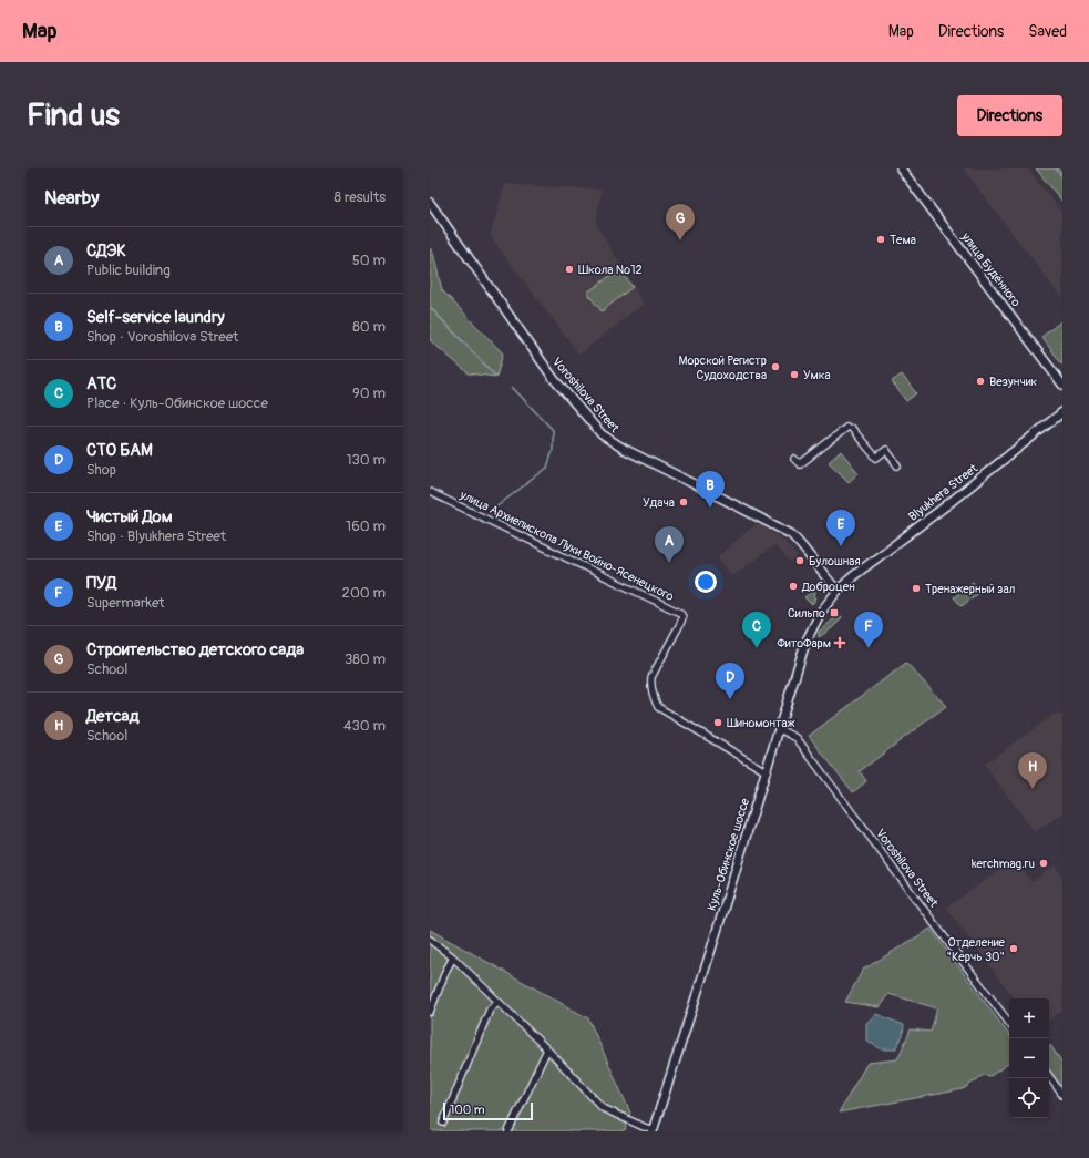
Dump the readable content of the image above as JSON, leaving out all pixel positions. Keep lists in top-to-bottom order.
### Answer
{
  "streets": {
    "main road": [
      "улица Будённого",
      "Voroshilova Street",
      "Blyukhera Street",
      "Куль-Обинское шоссе"
    ],
    "street": ["улица Архиепископа Луки Войно-Ясенецкого"]
  },
  "crossings": [
    ["Voroshilova Street", "Blyukhera Street"],
    ["Voroshilova Street", "Куль-Обинское шоссе"],
    ["Blyukhera Street", "Куль-Обинское шоссе"],
    ["улица Архиепископа Луки Войно-Ясенецкого", "Куль-Обинское шоссе"]
  ],
  "places": {
    "other": [
      "Тема",
      "Школа №12",
      "Морской Регистр Судоходства",
      "Умка",
      "Везунчик",
      "Удача",
      "Булошная",
      "Доброцен",
      "Тренажерный зал",
      "Шиномонтаж",
      "kerchmag.ru",
      "Отделение \"Керчь 30\""
    ],
    "transit": ["Сильпо"],
    "health": ["ФитоФарм"]
  },
  "scale_bar": "100 m",
  "page": {
    "header": "Map",
    "nav": ["Map", "Directions", "Saved"],
    "buttons": "Directions",
    "title": "Find us",
    "heading": ["Nearby", "8 results"],
    "pins": [
      "G",
      "B",
      "E",
      "A",
      "C",
      "F",
      "D",
      "H"
    ],
    "list": [
      {
        "mark": "A",
        "name": "СДЭК",
        "note": "Public building",
        "value": "50 m"
      },
      {
        "mark": "B",
        "name": "Self-service laundry",
        "note": "Shop · Voroshilova Street",
        "value": "80 m"
      },
      {
        "mark": "C",
        "name": "АТС",
        "note": "Place · Куль-Обинское шоссе",
        "value": "90 m"
      },
      {
        "mark": "D",
        "name": "СТО БАМ",
        "note": "Shop",
        "value": "130 m"
      },
      {
        "mark": "E",
        "name": "Чистый Дом",
        "note": "Shop · Blyukhera Street",
        "value": "160 m"
      },
      {
        "mark": "F",
        "name": "ПУД",
        "note": "Supermarket",
        "value": "200 m"
      },
      {
        "mark": "G",
        "name": "Строительство детского сада",
        "note": "School",
        "value": "380 m"
      },
      {
        "mark": "H",
        "name": "Детсад",
        "note": "School",
        "value": "430 m"
      }
    ],
    "map_buttons": ["+", "−"],
    "scale": "100 m"
  }
}
